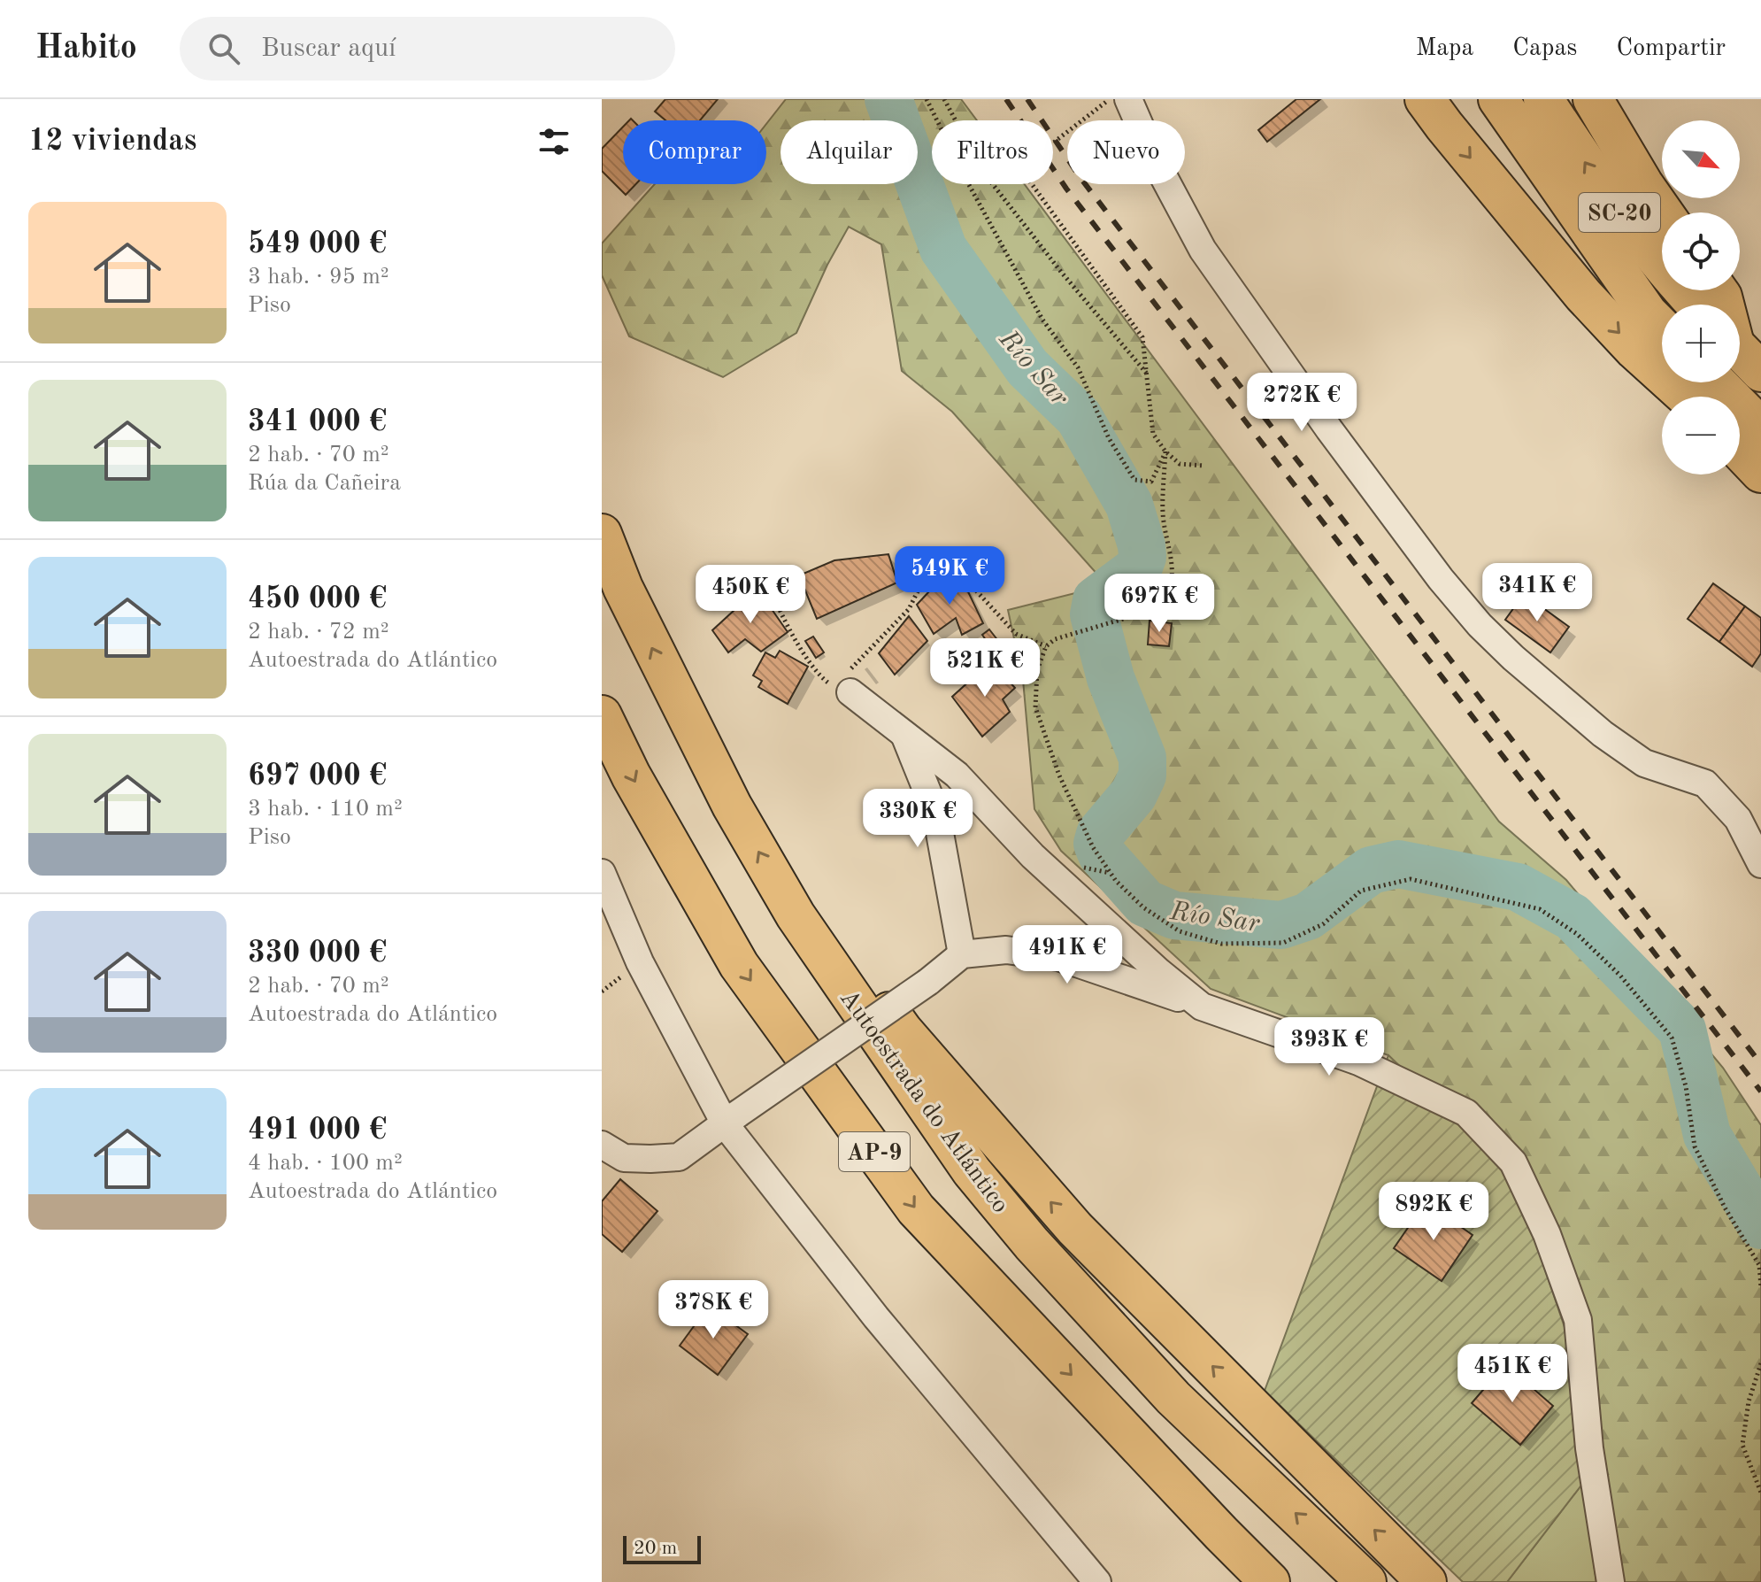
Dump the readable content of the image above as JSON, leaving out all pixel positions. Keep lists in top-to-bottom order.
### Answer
{
  "streets": {
    "highway": ["SC-20", "Autoestrada do Atlántico", "AP-9"]
  },
  "water": ["Río Sar"],
  "scale_bar": "20 m",
  "north": "bottom right",
  "page": {
    "header": "Habito",
    "search": "Buscar aquí",
    "nav": ["Mapa", "Capas", "Compartir"],
    "heading": "12 viviendas",
    "map_buttons": ["+", "−"],
    "chip": [
      "Comprar",
      "Alquilar",
      "Filtros",
      "Nuevo"
    ],
    "list": [
      {
        "name": "549 000 €",
        "note": "3 hab. · 95 m² · Piso"
      },
      {
        "name": "341 000 €",
        "note": "2 hab. · 70 m² · Rúa da Cañeira"
      },
      {
        "name": "450 000 €",
        "note": "2 hab. · 72 m² · Autoestrada do Atlántico"
      },
      {
        "name": "697 000 €",
        "note": "3 hab. · 110 m² · Piso"
      },
      {
        "name": "330 000 €",
        "note": "2 hab. · 70 m² · Autoestrada do Atlántico"
      },
      {
        "name": "491 000 €",
        "note": "4 hab. · 100 m² · Autoestrada do Atlántico"
      }
    ],
    "price": [
      "272K €",
      "549K €",
      "341K €",
      "450K €",
      "697K €",
      "521K €",
      "330K €",
      "491K €",
      "393K €",
      "892K €",
      "378K €",
      "451K €"
    ],
    "scale": "20 m"
  }
}
